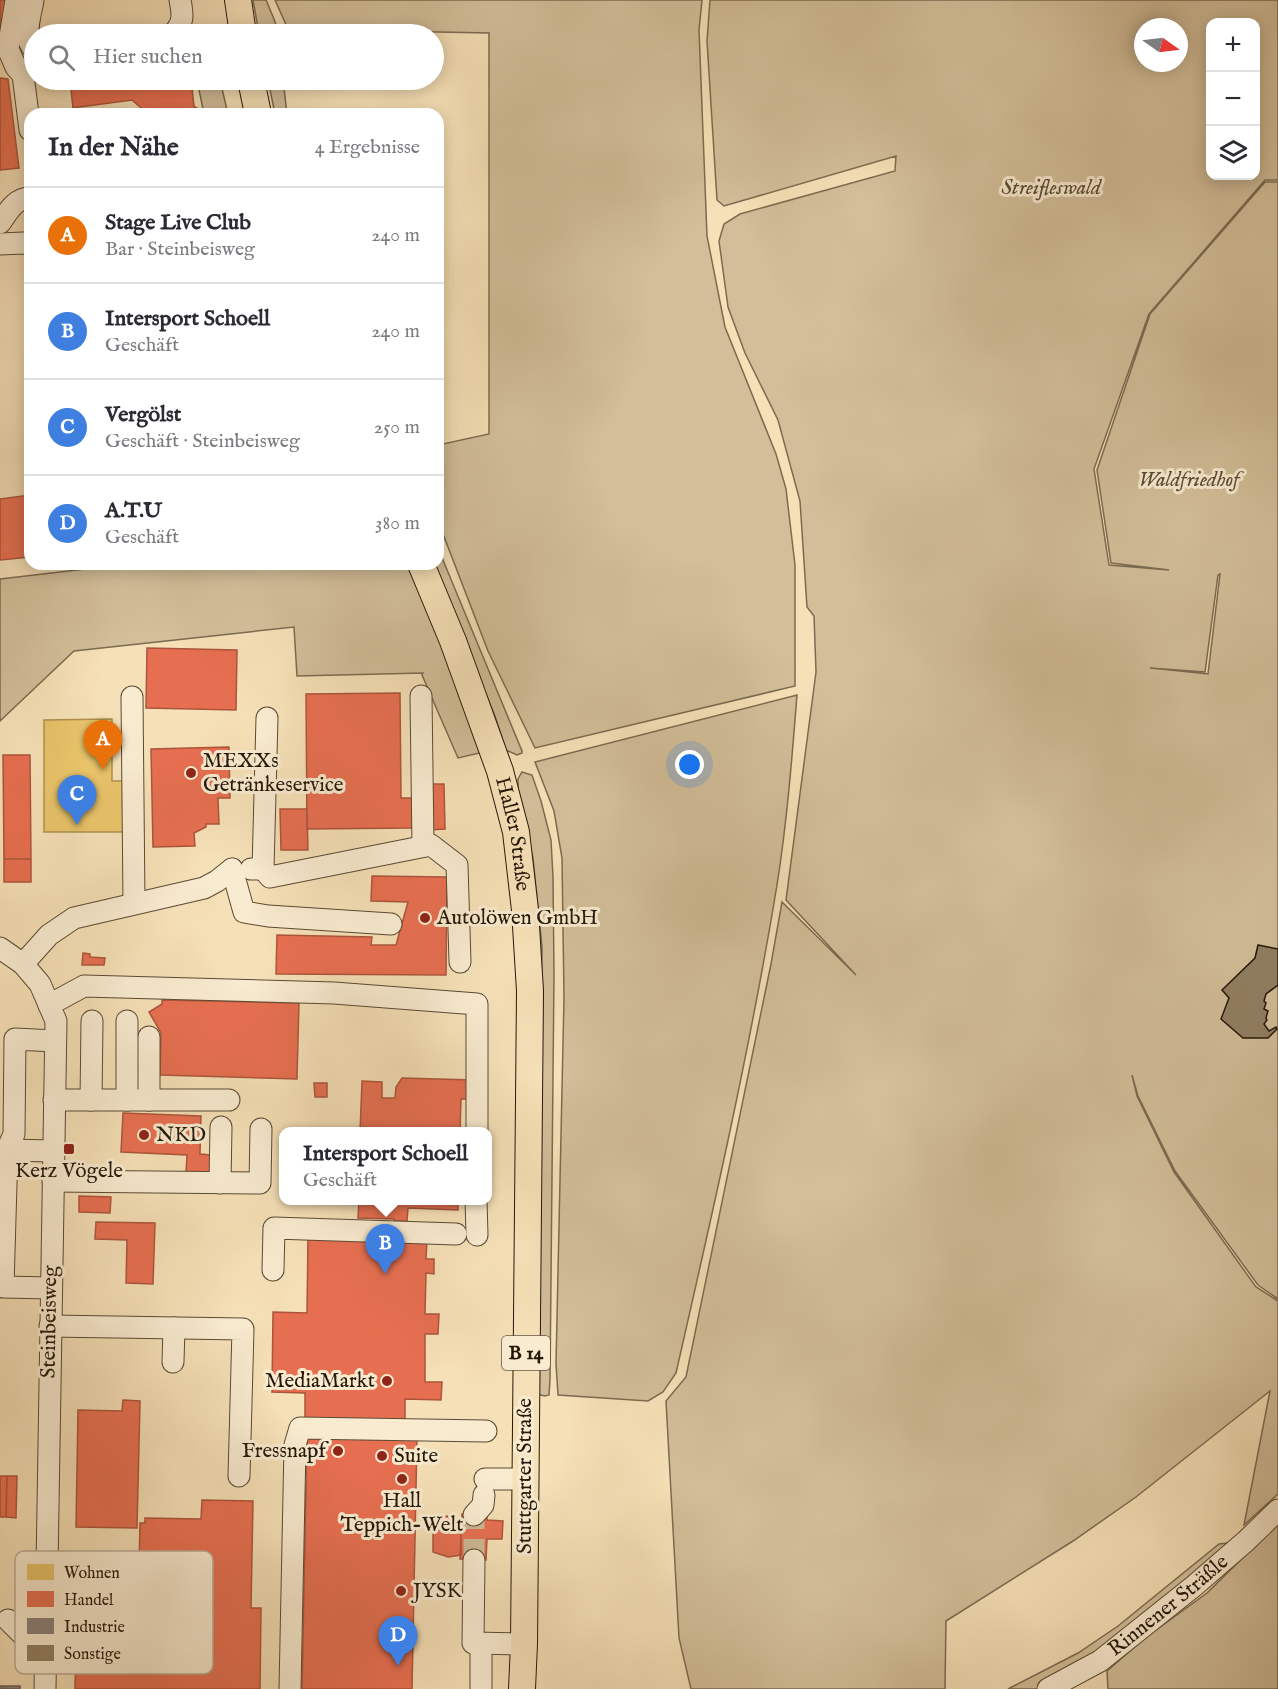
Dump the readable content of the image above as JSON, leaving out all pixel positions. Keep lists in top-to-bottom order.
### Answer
{
  "streets": {
    "main road": ["Haller Straße", "B 14", "Stuttgarter Straße"],
    "street": ["Steinbeisweg", "Rinnener Sträßle"]
  },
  "crossings": [
    ["Haller Straße", "Stuttgarter Straße"]
  ],
  "parks": ["Streifleswald", "Waldfriedhof"],
  "places": {
    "other": [
      "MEXXs Getränkeservice",
      "Autolöwen GmbH",
      "NKD",
      "MediaMarkt",
      "Fressnapf",
      "Suite",
      "Hall Teppich-Welt",
      "JYSK"
    ],
    "transit": ["Kerz Vögele"]
  },
  "legend": [
    "Wohnen",
    "Handel",
    "Industrie",
    "Sonstige"
  ],
  "north": "right",
  "page": {
    "map_buttons": ["+", "−"],
    "search": "Hier suchen",
    "heading": ["In der Nähe", "4 Ergebnisse"],
    "list": [
      {
        "mark": "A",
        "name": "Stage Live Club",
        "note": "Bar · Steinbeisweg",
        "value": "240 m"
      },
      {
        "mark": "B",
        "name": "Intersport Schoell",
        "note": "Geschäft",
        "value": "240 m"
      },
      {
        "mark": "C",
        "name": "Vergölst",
        "note": "Geschäft · Steinbeisweg",
        "value": "250 m"
      },
      {
        "mark": "D",
        "name": "A.T.U",
        "note": "Geschäft",
        "value": "380 m"
      }
    ],
    "pins": [
      "A",
      "C",
      "B",
      "D"
    ],
    "popup": ["Intersport Schoell", "Geschäft"]
  }
}
